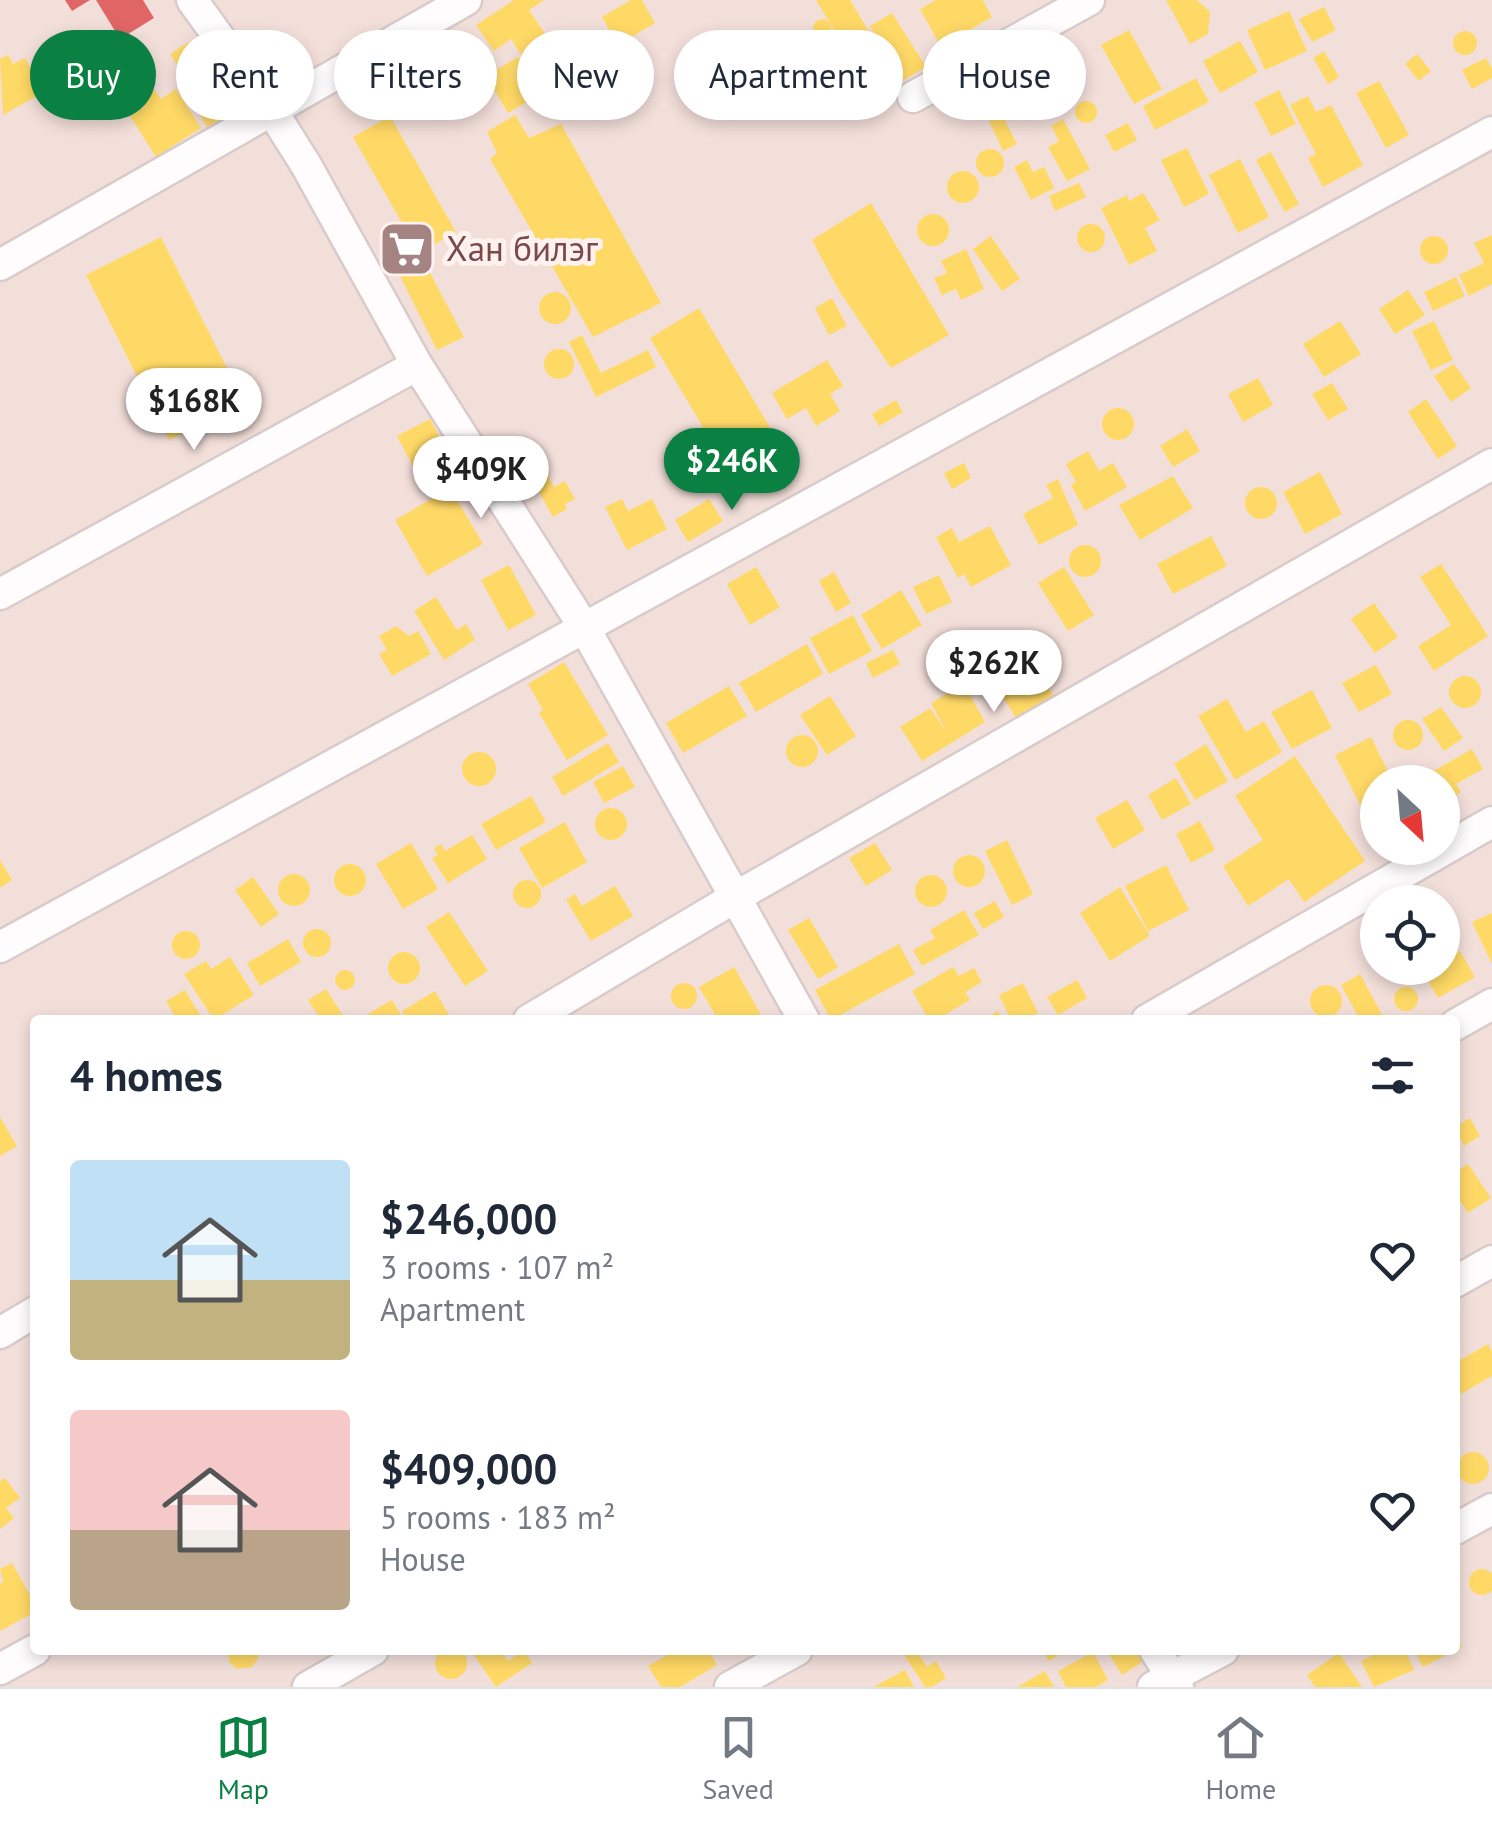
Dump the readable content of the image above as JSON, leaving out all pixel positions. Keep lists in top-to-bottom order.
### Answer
{
  "places": {
    "supermarket": ["Хан билэг"]
  },
  "north": "bottom right",
  "page": {
    "chip": [
      "Buy",
      "Rent",
      "Filters",
      "New",
      "Apartment",
      "House"
    ],
    "price": [
      "$168K",
      "$246K",
      "$409K",
      "$262K"
    ],
    "heading": "4 homes",
    "list": [
      {
        "name": "$246,000",
        "note": "3 rooms · 107 m² · Apartment"
      },
      {
        "name": "$409,000",
        "note": "5 rooms · 183 m² · House"
      }
    ],
    "tabs": ["Map", "Saved", "Home"]
  }
}
